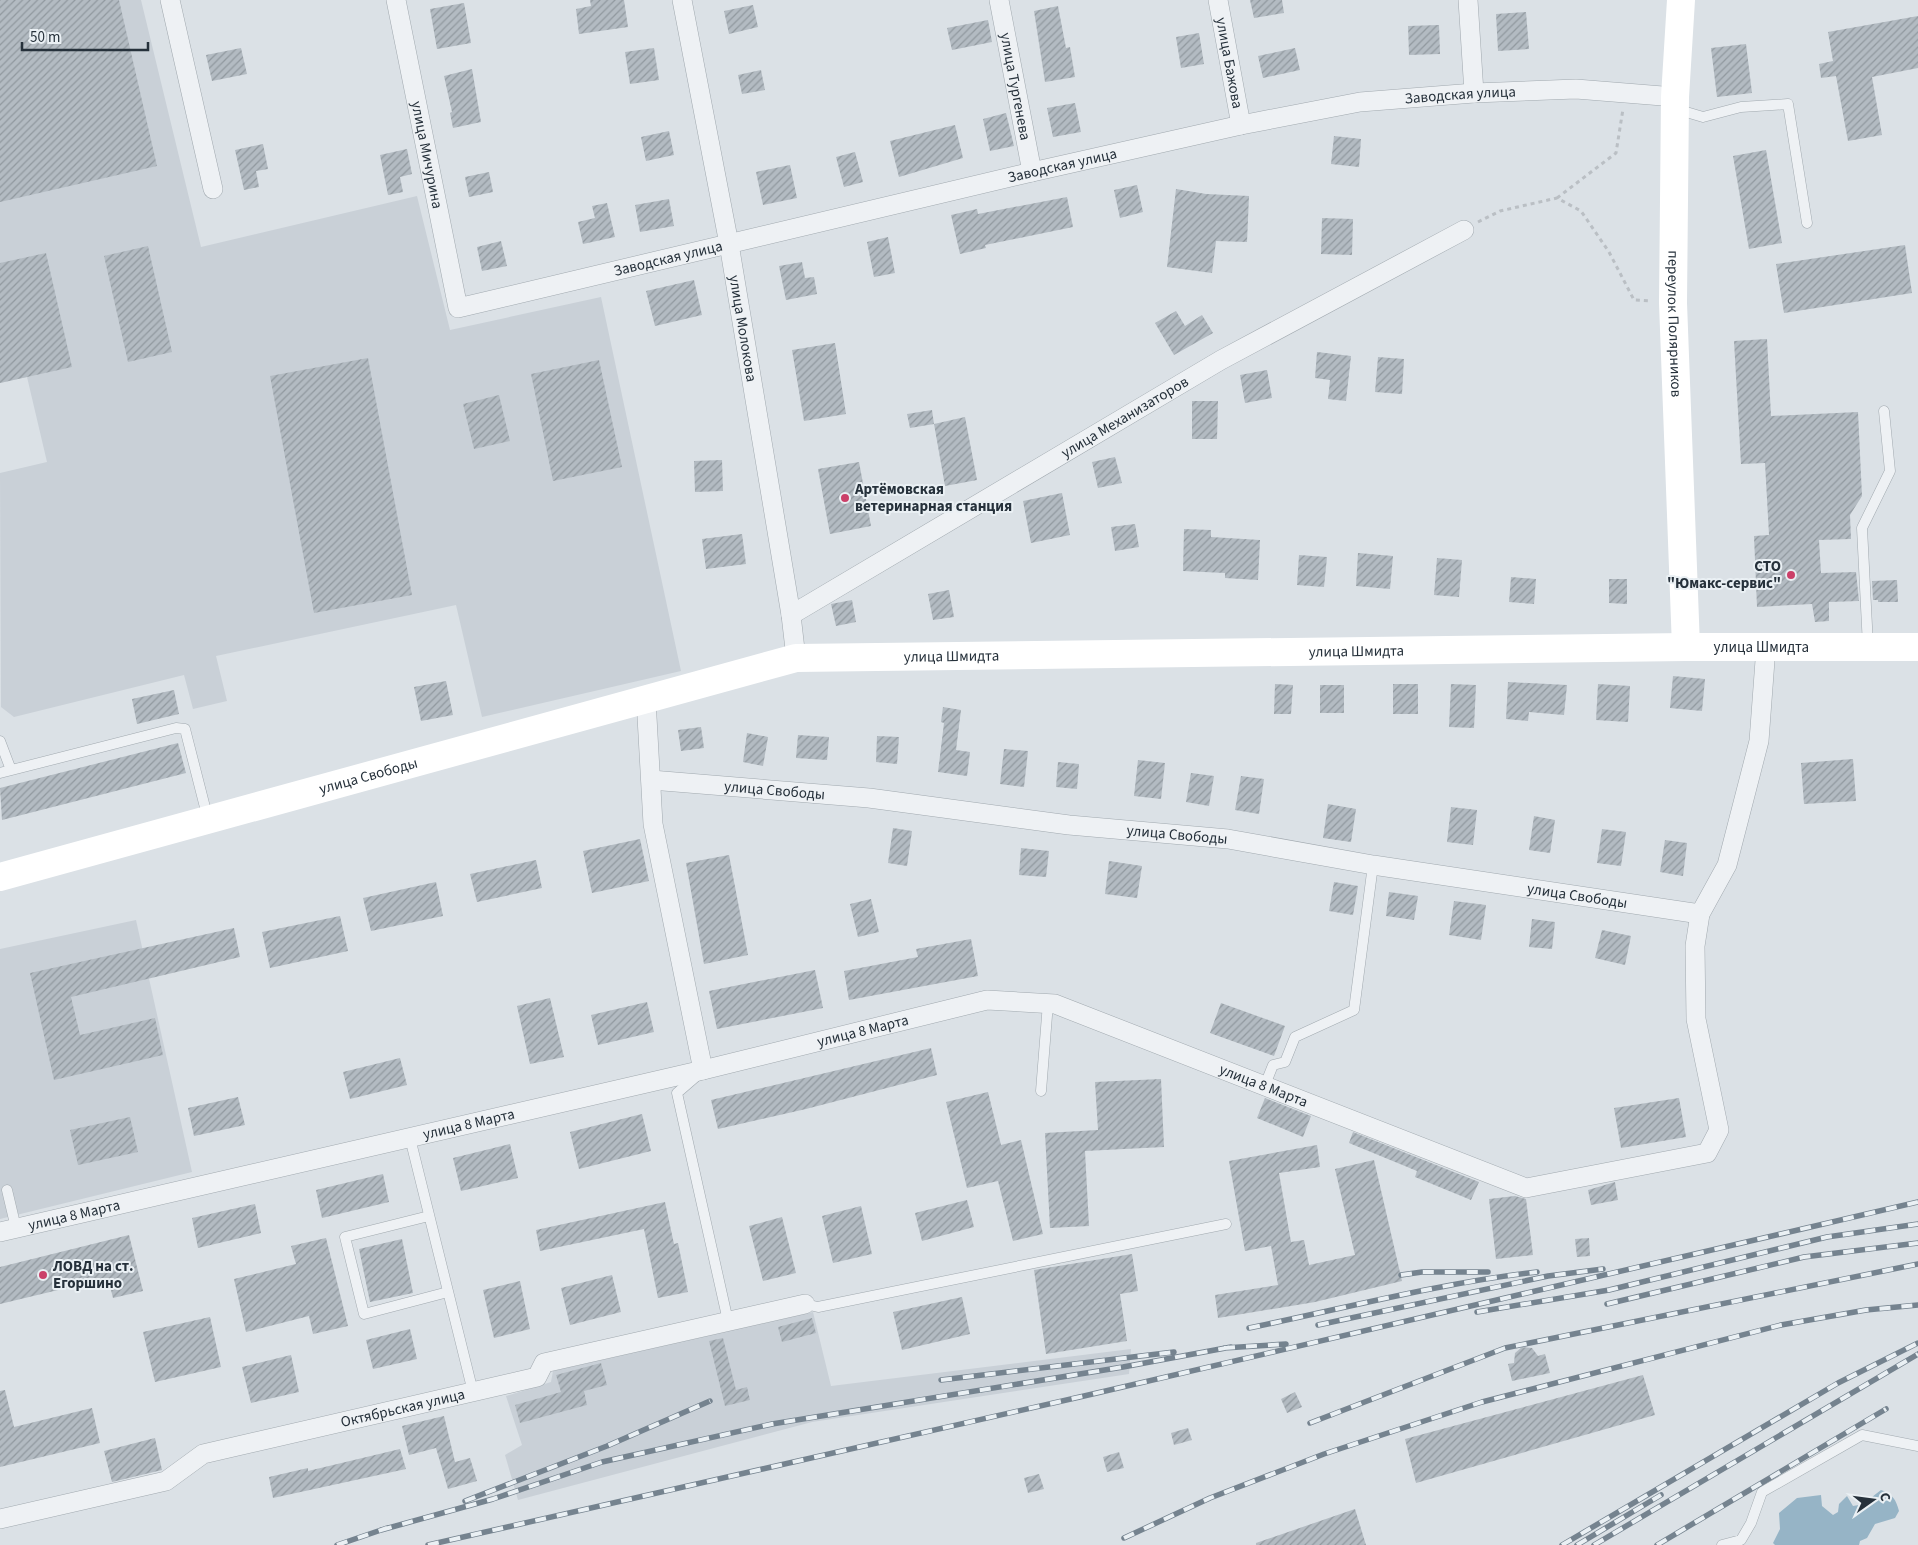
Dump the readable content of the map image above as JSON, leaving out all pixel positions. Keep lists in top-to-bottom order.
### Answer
{
  "streets": {
    "street": [
      "улица Бажова",
      "улица Тургенева",
      "Заводская улица",
      "улица Мичурина",
      "переулок Полярников",
      "улица Молокова",
      "улица Механизаторов",
      "улица Шмидта",
      "улица Свободы",
      "улица 8 Марта",
      "Октябрьская улица"
    ]
  },
  "crossings": [
    ["улица Бажова", "Заводская улица"],
    ["улица Тургенева", "Заводская улица"],
    ["Заводская улица", "улица Мичурина"],
    ["Заводская улица", "переулок Полярников"],
    ["Заводская улица", "улица Молокова"],
    ["переулок Полярников", "улица Шмидта"],
    ["улица Молокова", "улица Механизаторов"],
    ["улица Молокова", "улица Шмидта"],
    ["улица Молокова", "улица Свободы"],
    ["улица Шмидта", "улица Свободы"],
    ["улица Свободы", "улица 8 Марта"]
  ],
  "places": ["Артёмовская ветеринарная станция", "СТО \"Юмакс-сервис\"", "ЛОВД на ст. Егоршино"],
  "scale_bar": "50 m",
  "north": "right"
}
